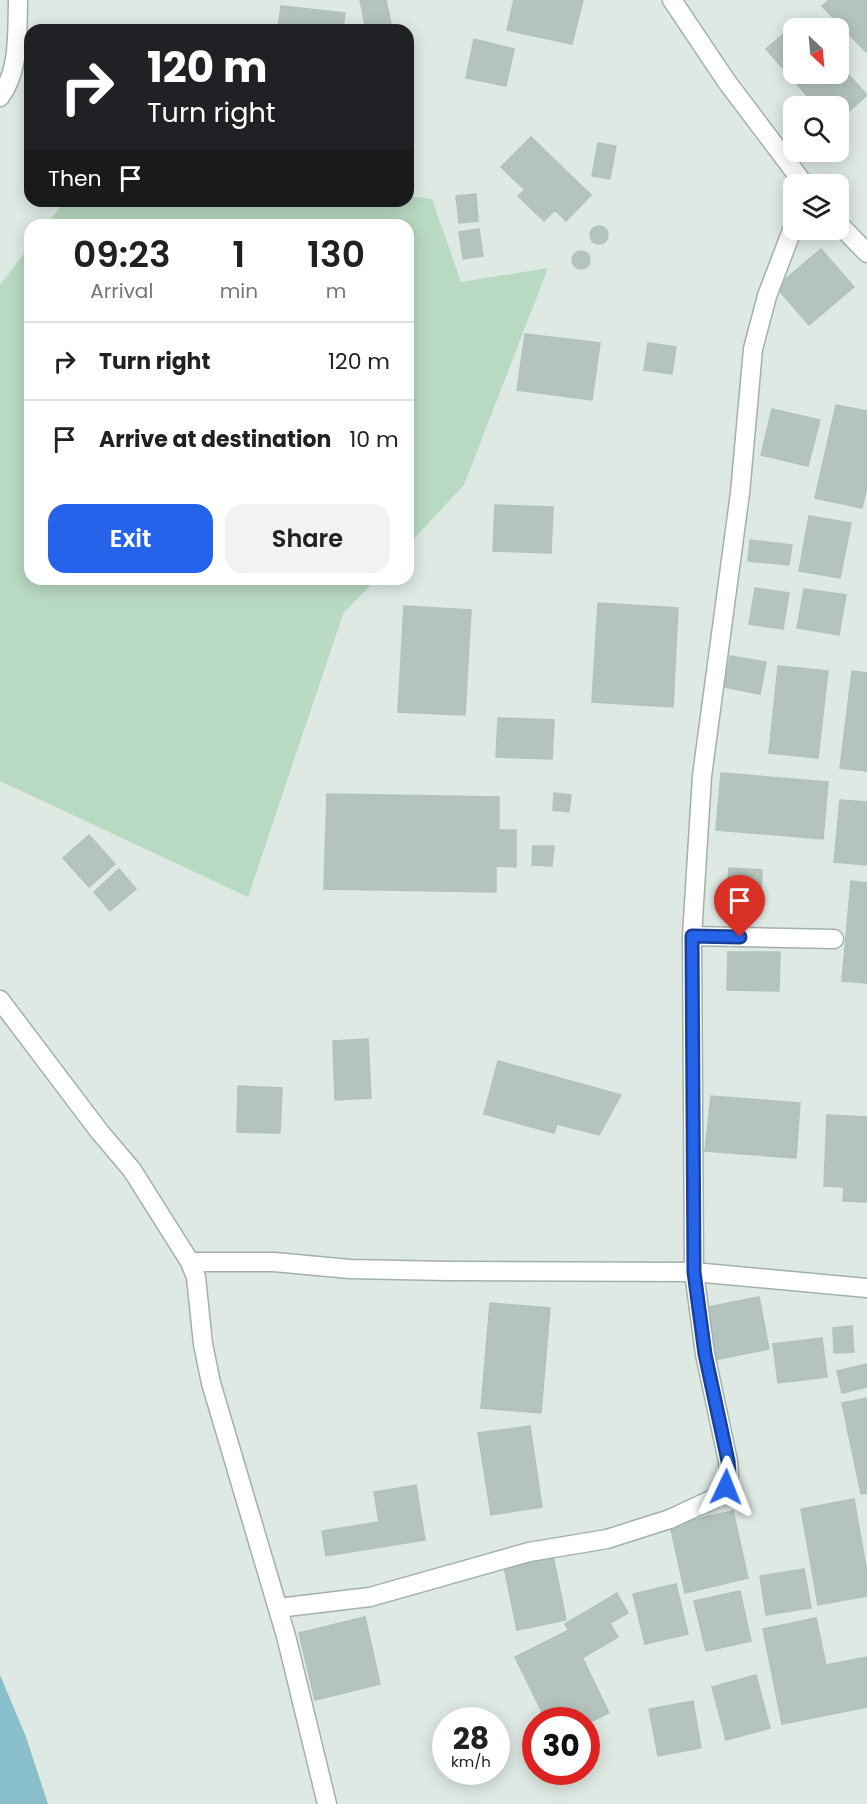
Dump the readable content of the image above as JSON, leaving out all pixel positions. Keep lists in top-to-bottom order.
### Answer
{
  "north": "bottom right",
  "page": {
    "turn": ["120 m", "Turn right"],
    "then": "Then",
    "eta": [
      "09:23",
      "Arrival",
      "1",
      "min",
      "130",
      "m"
    ],
    "list": [
      {
        "name": "Turn right",
        "value": "120 m"
      },
      {
        "name": "Arrive at destination",
        "value": "10 m"
      }
    ],
    "buttons": ["Exit", "Share"],
    "speed": "28 km/h",
    "limit": "30"
  }
}
